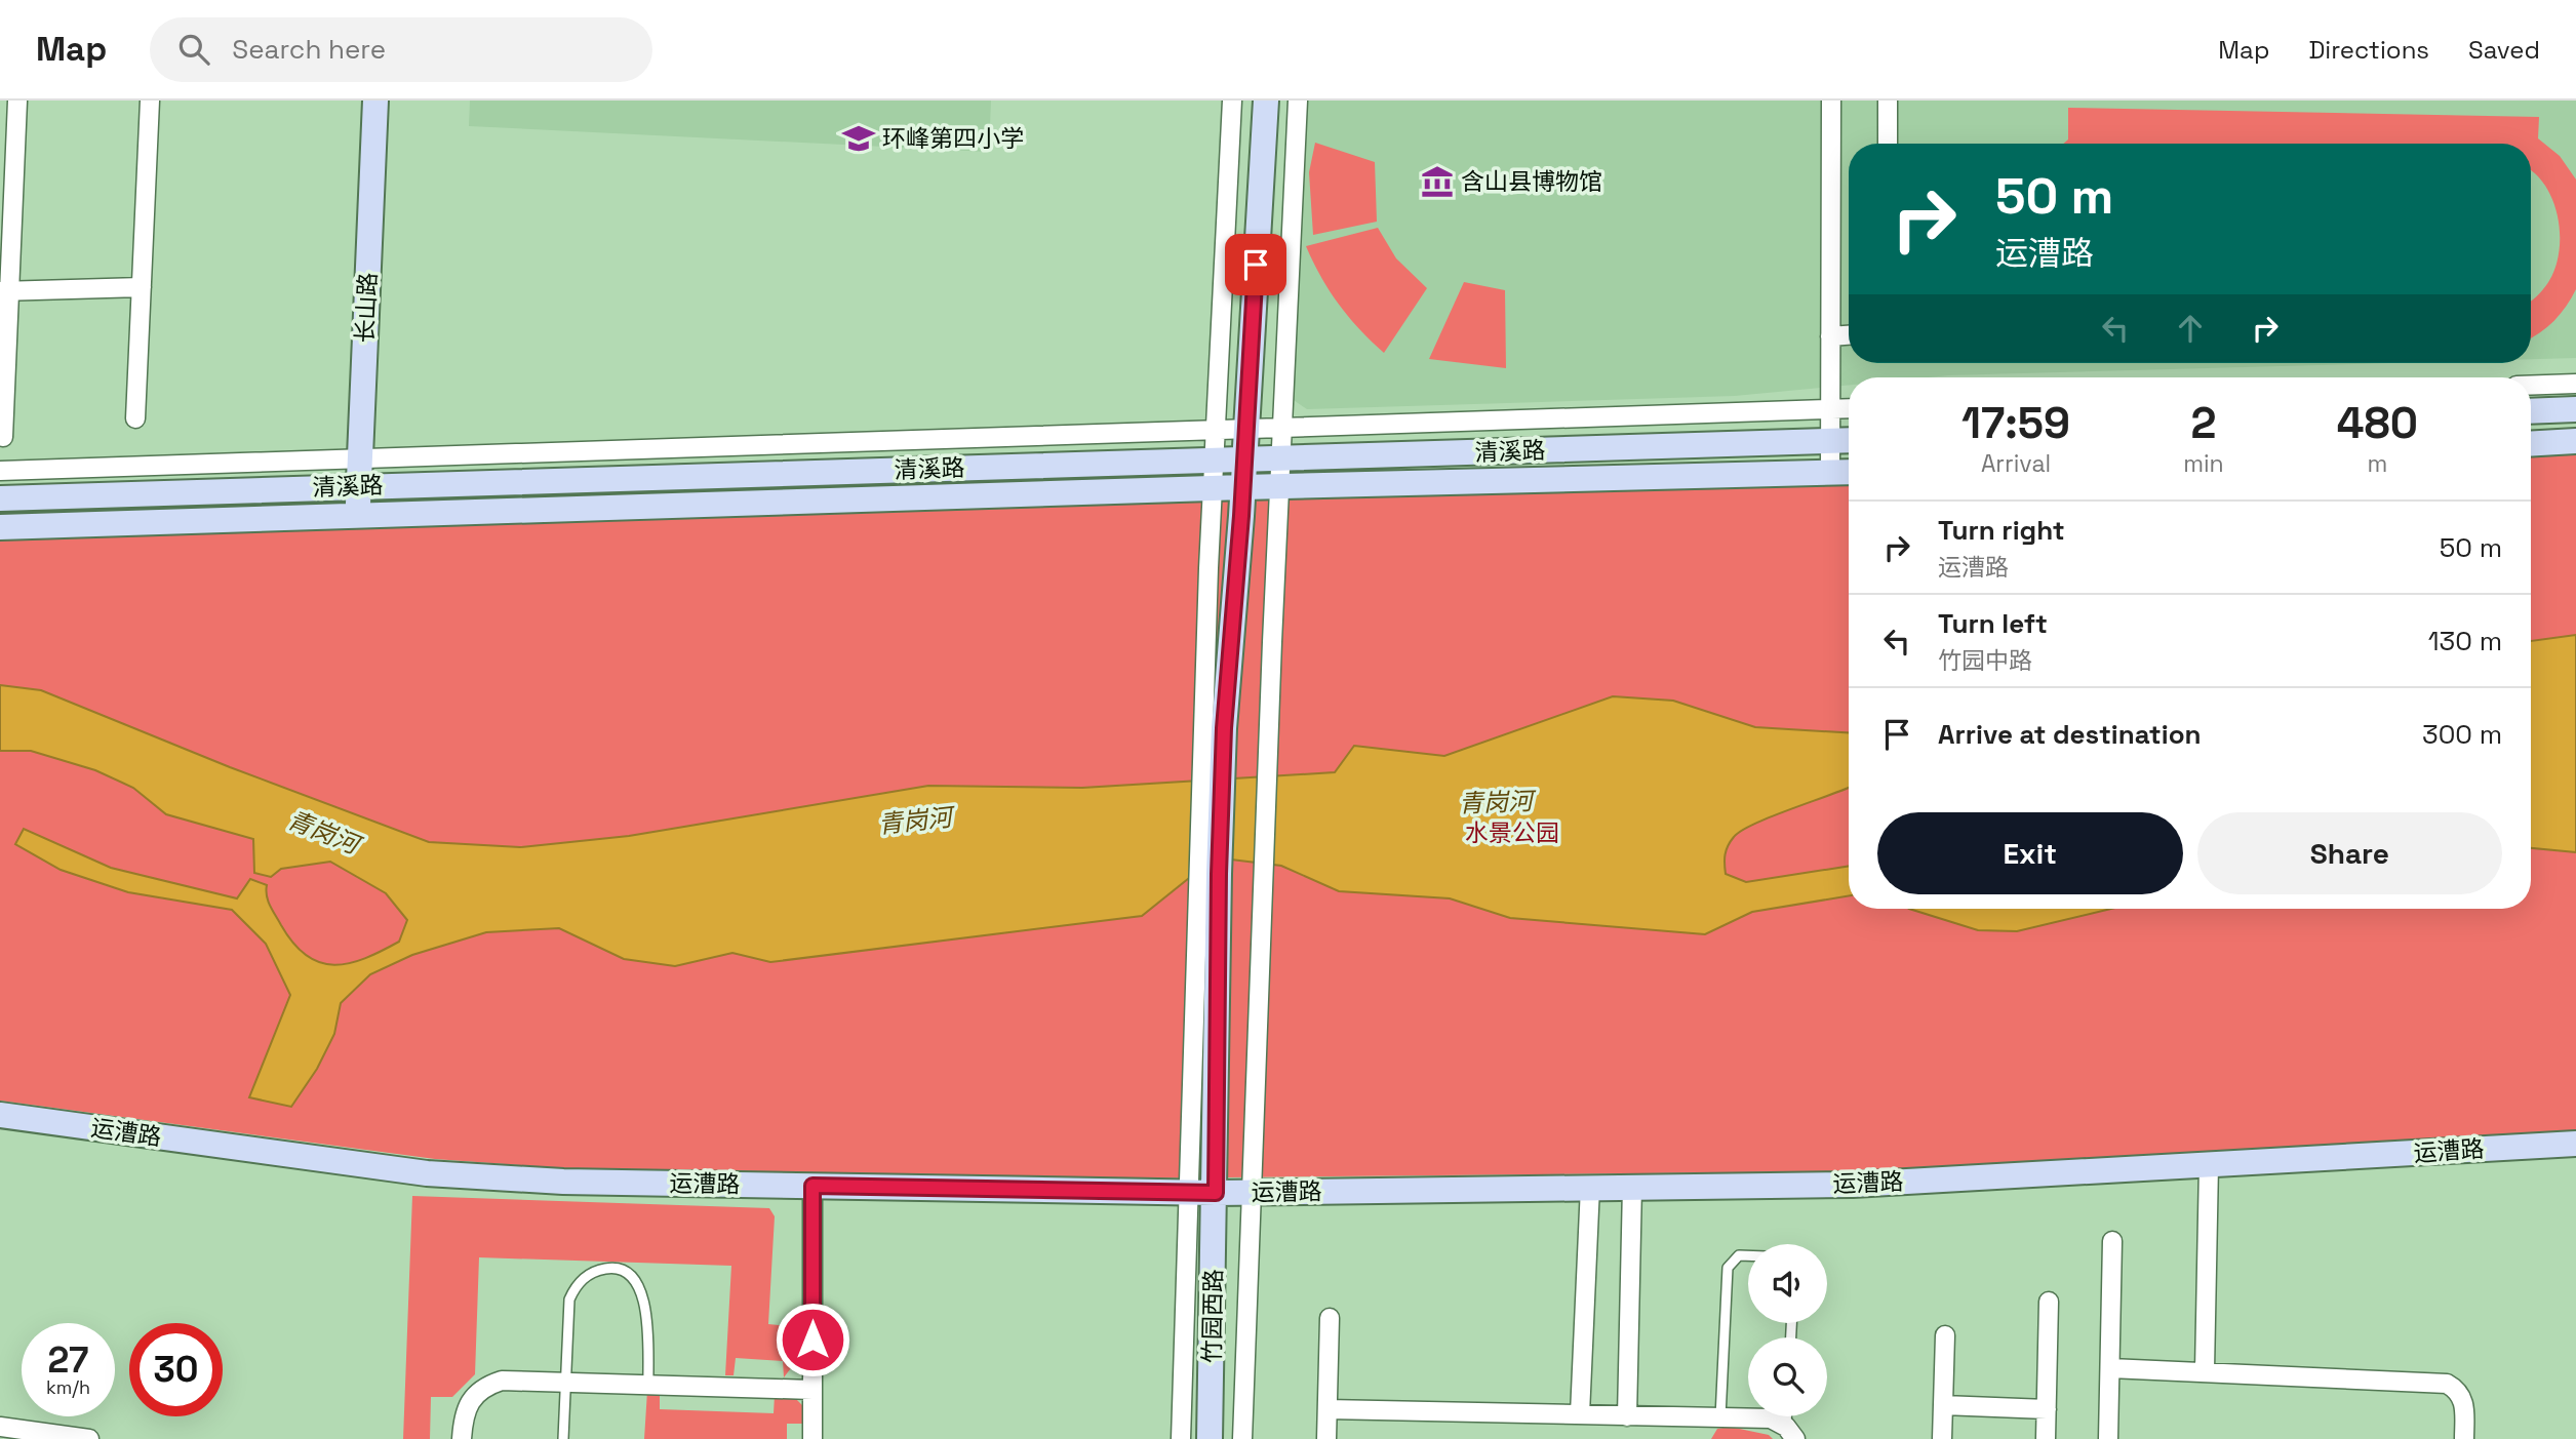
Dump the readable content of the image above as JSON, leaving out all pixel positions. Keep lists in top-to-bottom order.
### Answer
{
  "streets": {
    "main road": [
      "长山路",
      "清溪路",
      "运漕路",
      "竹园西路"
    ]
  },
  "crossings": [
    ["长山路", "清溪路"],
    ["清溪路", "竹园西路"],
    ["运漕路", "竹园西路"]
  ],
  "water": ["青岗河"],
  "parks": ["水景公园"],
  "places": {
    "school or university": ["环峰第四小学"],
    "museum": ["含山县博物馆"]
  },
  "page": {
    "header": "Map",
    "search": "Search here",
    "nav": ["Map", "Directions", "Saved"],
    "turn": ["50 m", "运漕路"],
    "eta": [
      "17:59",
      "Arrival",
      "2",
      "min",
      "480",
      "m"
    ],
    "list": [
      {
        "name": "Turn right",
        "note": "运漕路",
        "value": "50 m"
      },
      {
        "name": "Turn left",
        "note": "竹园中路",
        "value": "130 m"
      },
      {
        "name": "Arrive at destination",
        "value": "300 m"
      }
    ],
    "buttons": ["Exit", "Share"],
    "speed": "27 km/h",
    "limit": "30"
  }
}
